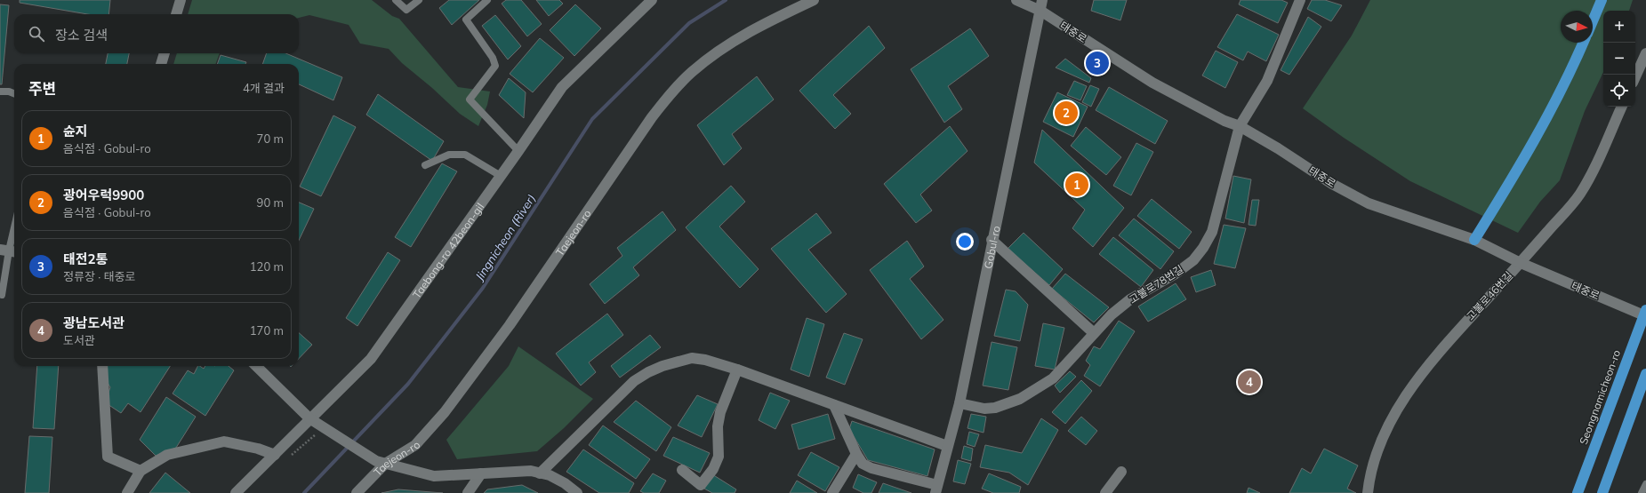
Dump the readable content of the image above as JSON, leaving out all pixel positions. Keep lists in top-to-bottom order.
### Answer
{
  "streets": {
    "highway": ["Seongnamicheon-ro"],
    "street": [
      "태중로",
      "Taejeon-ro",
      "Gobul-ro",
      "Taebong-ro 42beon-gil",
      "고불로78번길",
      "고불로46번길"
    ]
  },
  "crossings": [
    ["태중로", "Gobul-ro"],
    ["태중로", "고불로78번길"],
    ["태중로", "고불로46번길"],
    ["Gobul-ro", "고불로78번길"]
  ],
  "water": ["Jingnicheon (River)"],
  "north": "right",
  "page": {
    "map_buttons": ["+", "−"],
    "search": "장소 검색",
    "pins": [
      "3",
      "2",
      "1",
      "4"
    ],
    "heading": ["주변", "4개 결과"],
    "list": [
      {
        "mark": "1",
        "name": "슌지",
        "note": "음식점 · Gobul-ro",
        "value": "70 m"
      },
      {
        "mark": "2",
        "name": "광어우럭9900",
        "note": "음식점 · Gobul-ro",
        "value": "90 m"
      },
      {
        "mark": "3",
        "name": "태전2통",
        "note": "정류장 · 태중로",
        "value": "120 m"
      },
      {
        "mark": "4",
        "name": "광남도서관",
        "note": "도서관",
        "value": "170 m"
      }
    ]
  }
}
